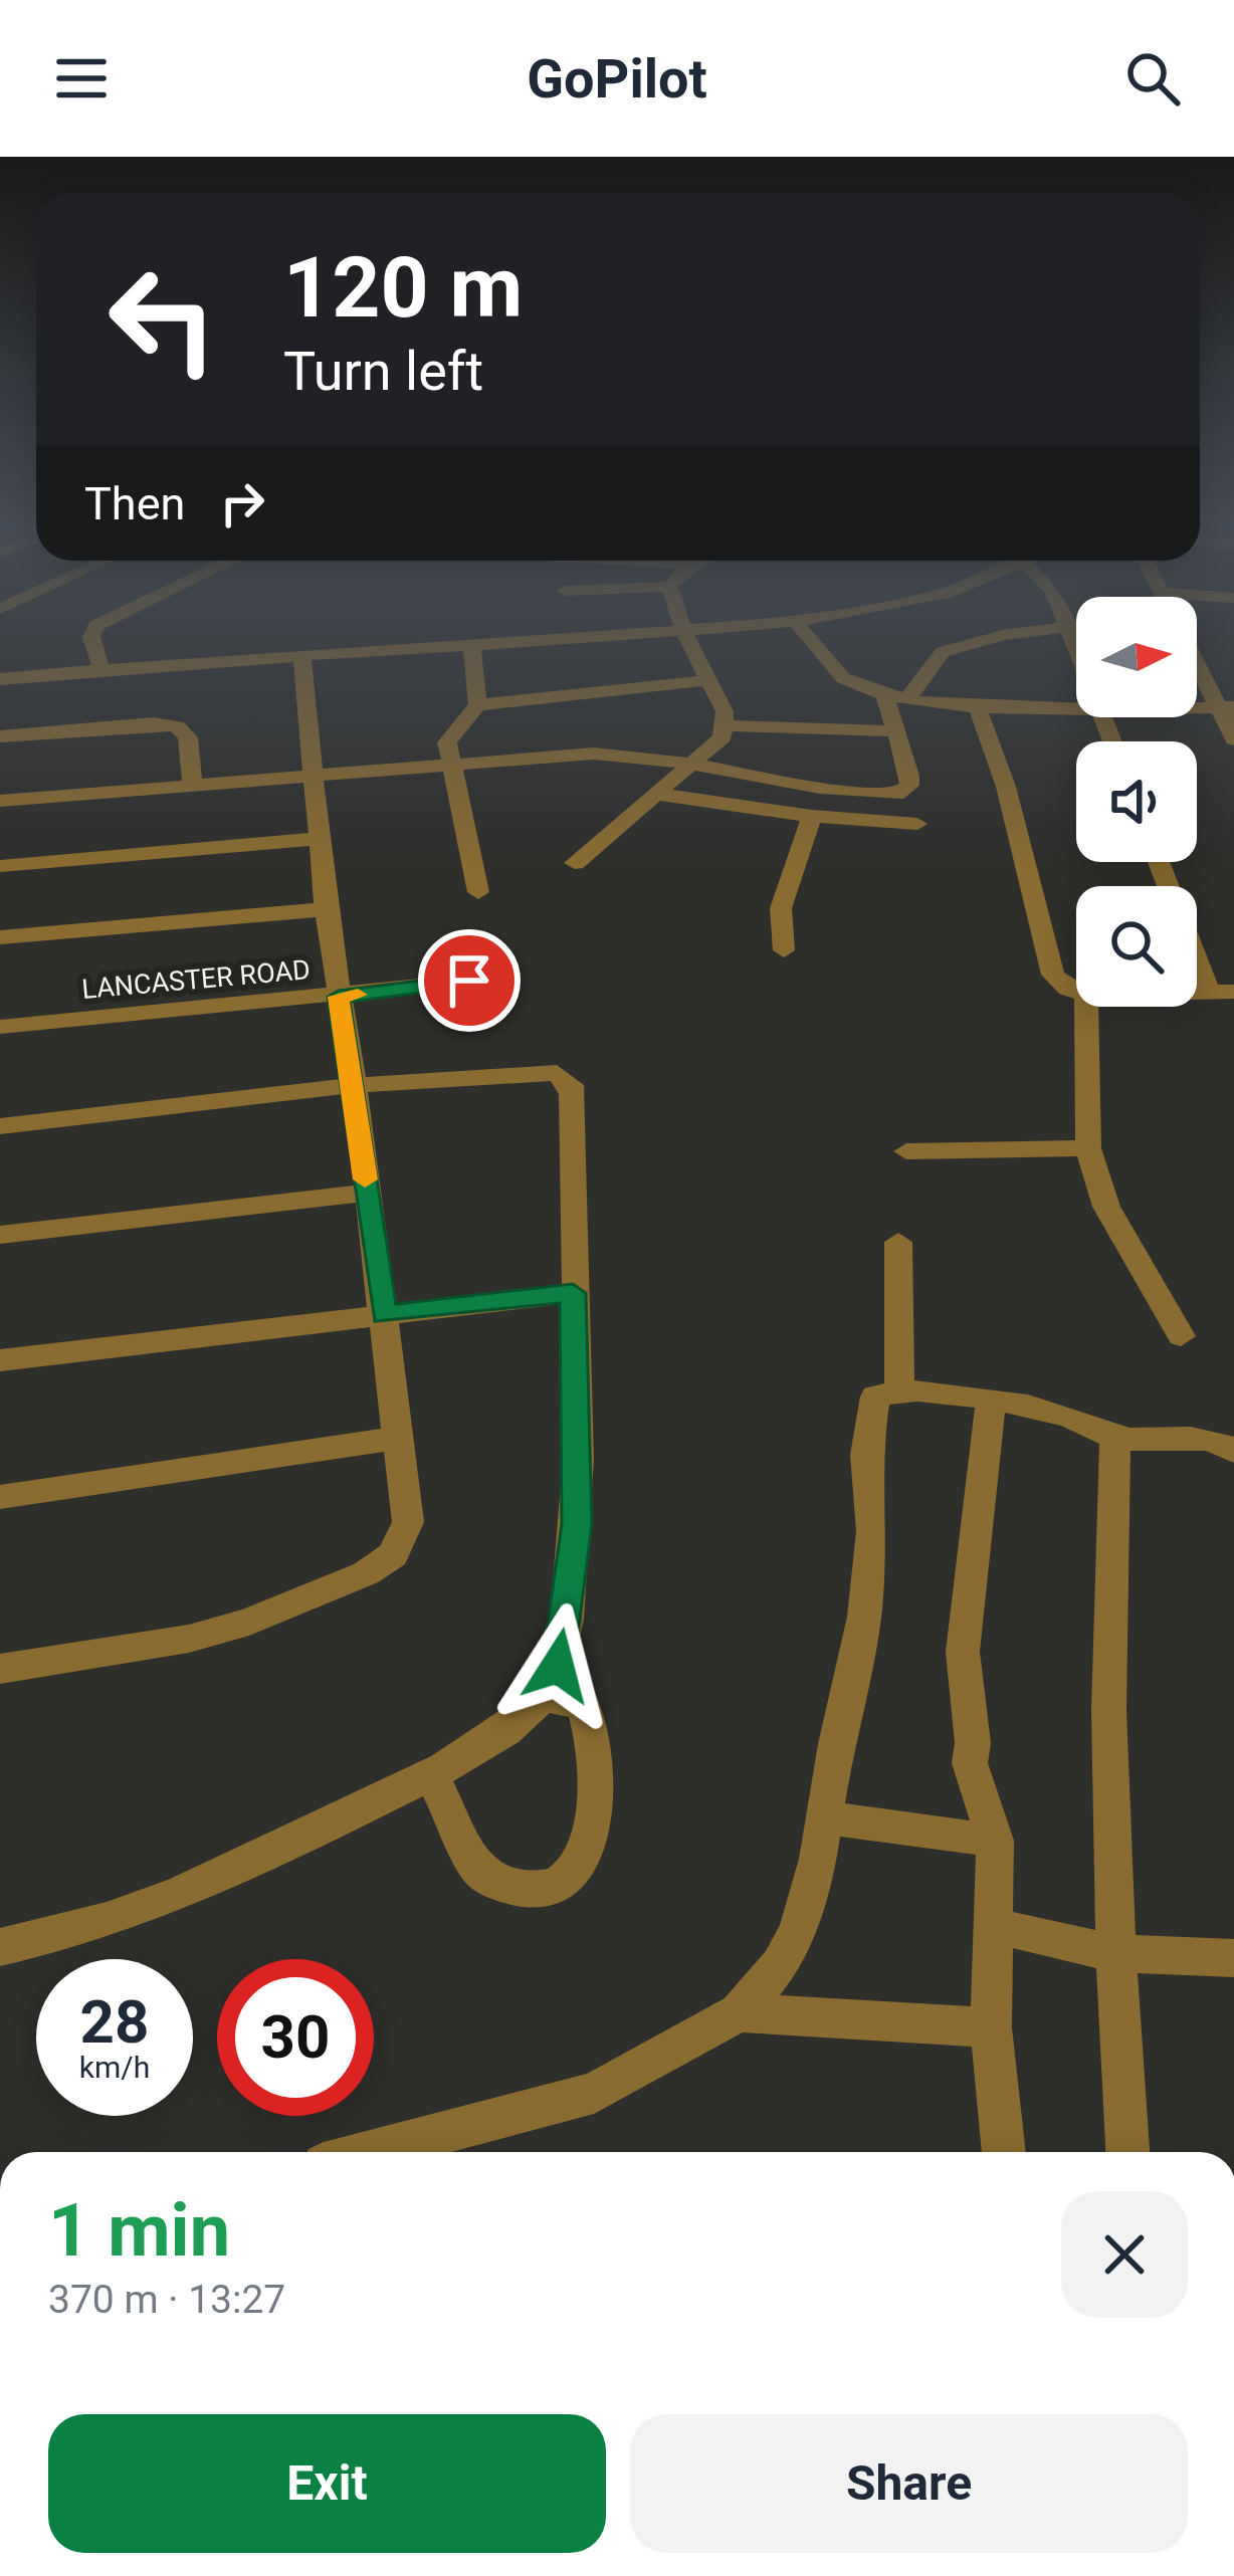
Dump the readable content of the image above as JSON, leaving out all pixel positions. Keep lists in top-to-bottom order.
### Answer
{
  "streets": {
    "street": ["LANCASTER ROAD"]
  },
  "north": "right",
  "page": {
    "header": "GoPilot",
    "turn": ["120 m", "Turn left"],
    "then": "Then",
    "speed": "28 km/h",
    "limit": "30",
    "heading": ["1 min", "370 m · 13:27"],
    "buttons": ["Exit", "Share"]
  }
}
